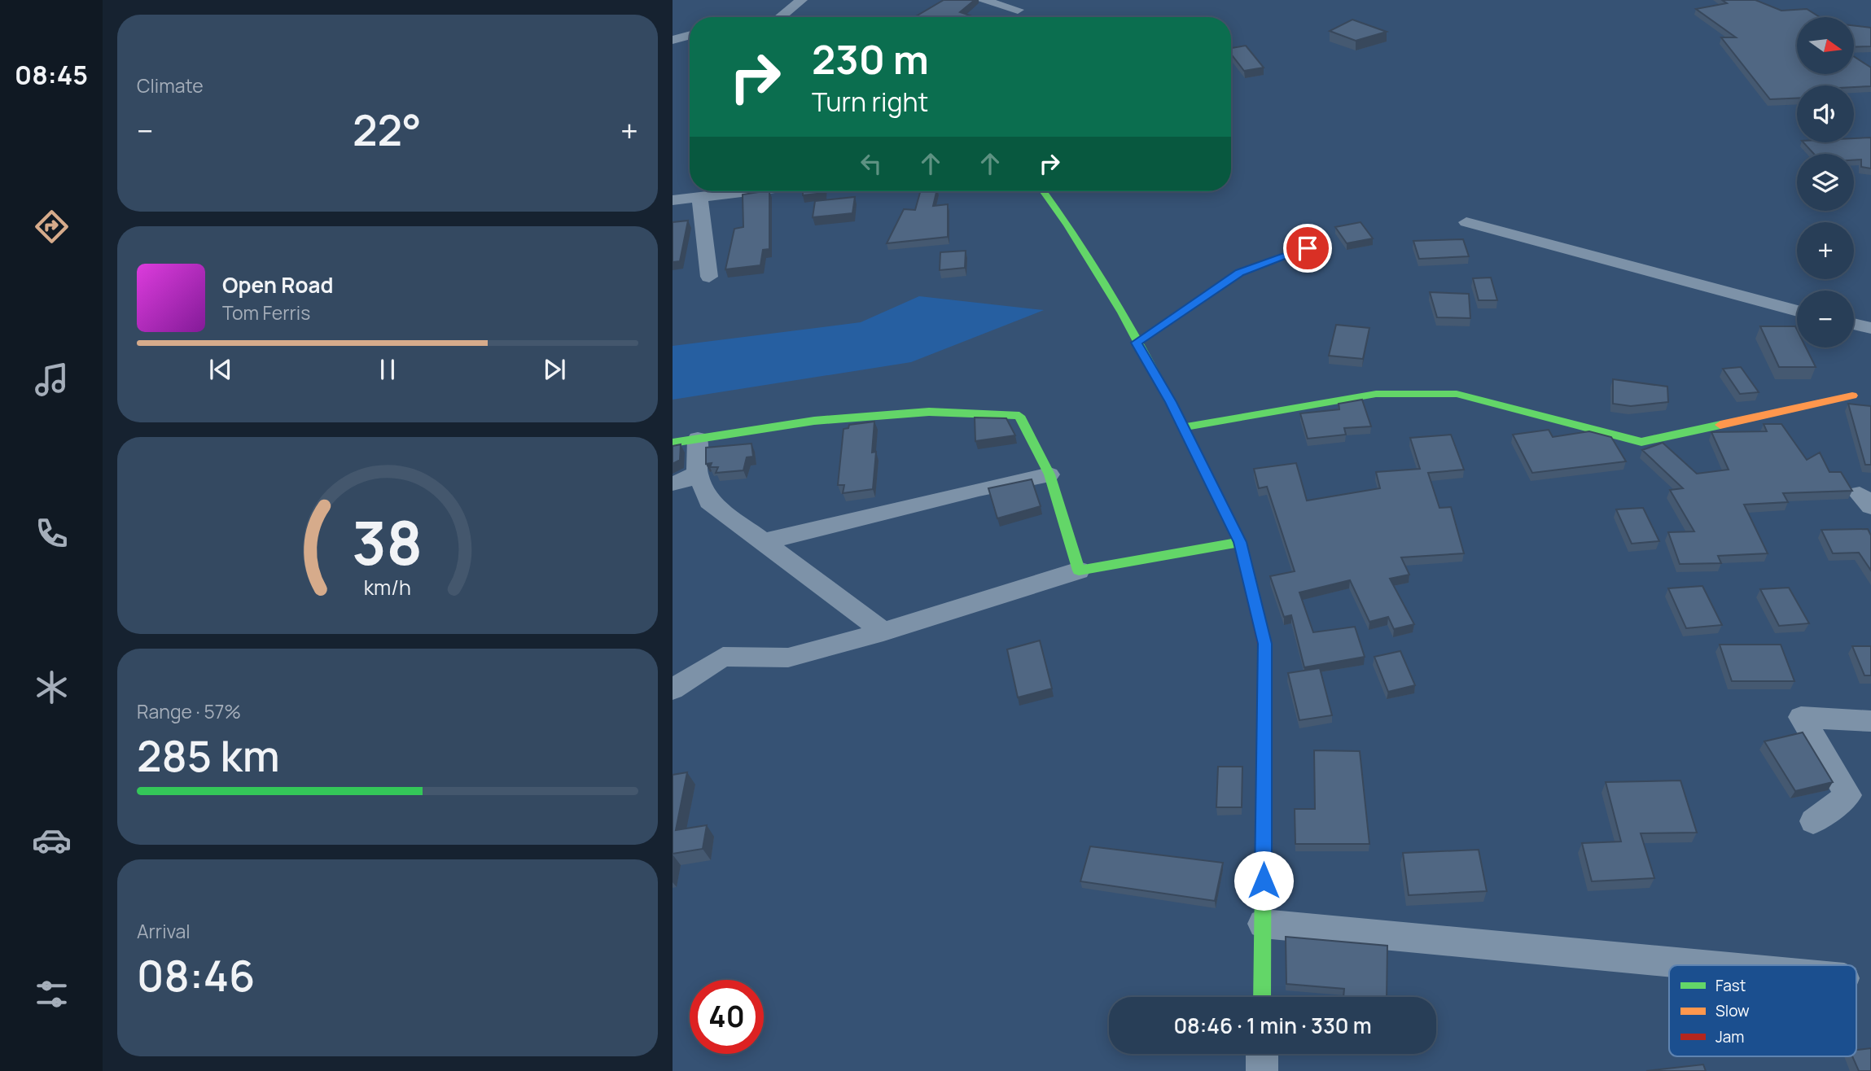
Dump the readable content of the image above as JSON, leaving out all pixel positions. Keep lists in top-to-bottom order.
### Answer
{
  "legend": ["Fast", "Slow", "Jam"],
  "north": "right",
  "page": {
    "tabs": "08:45",
    "tile": [
      "Climate",
      ["Range · 57%", "285 km"],
      ["Arrival", "08:46"]
    ],
    "map_buttons": ["+", "−"],
    "turn": ["230 m", "Turn right"],
    "heat": ["−", "22°", "+"],
    "song": ["Open Road", "Tom Ferris"],
    "limit": "40",
    "trip": "08:46 · 1 min · 330 m",
    "gauge": ["38", "km/h"]
  }
}
